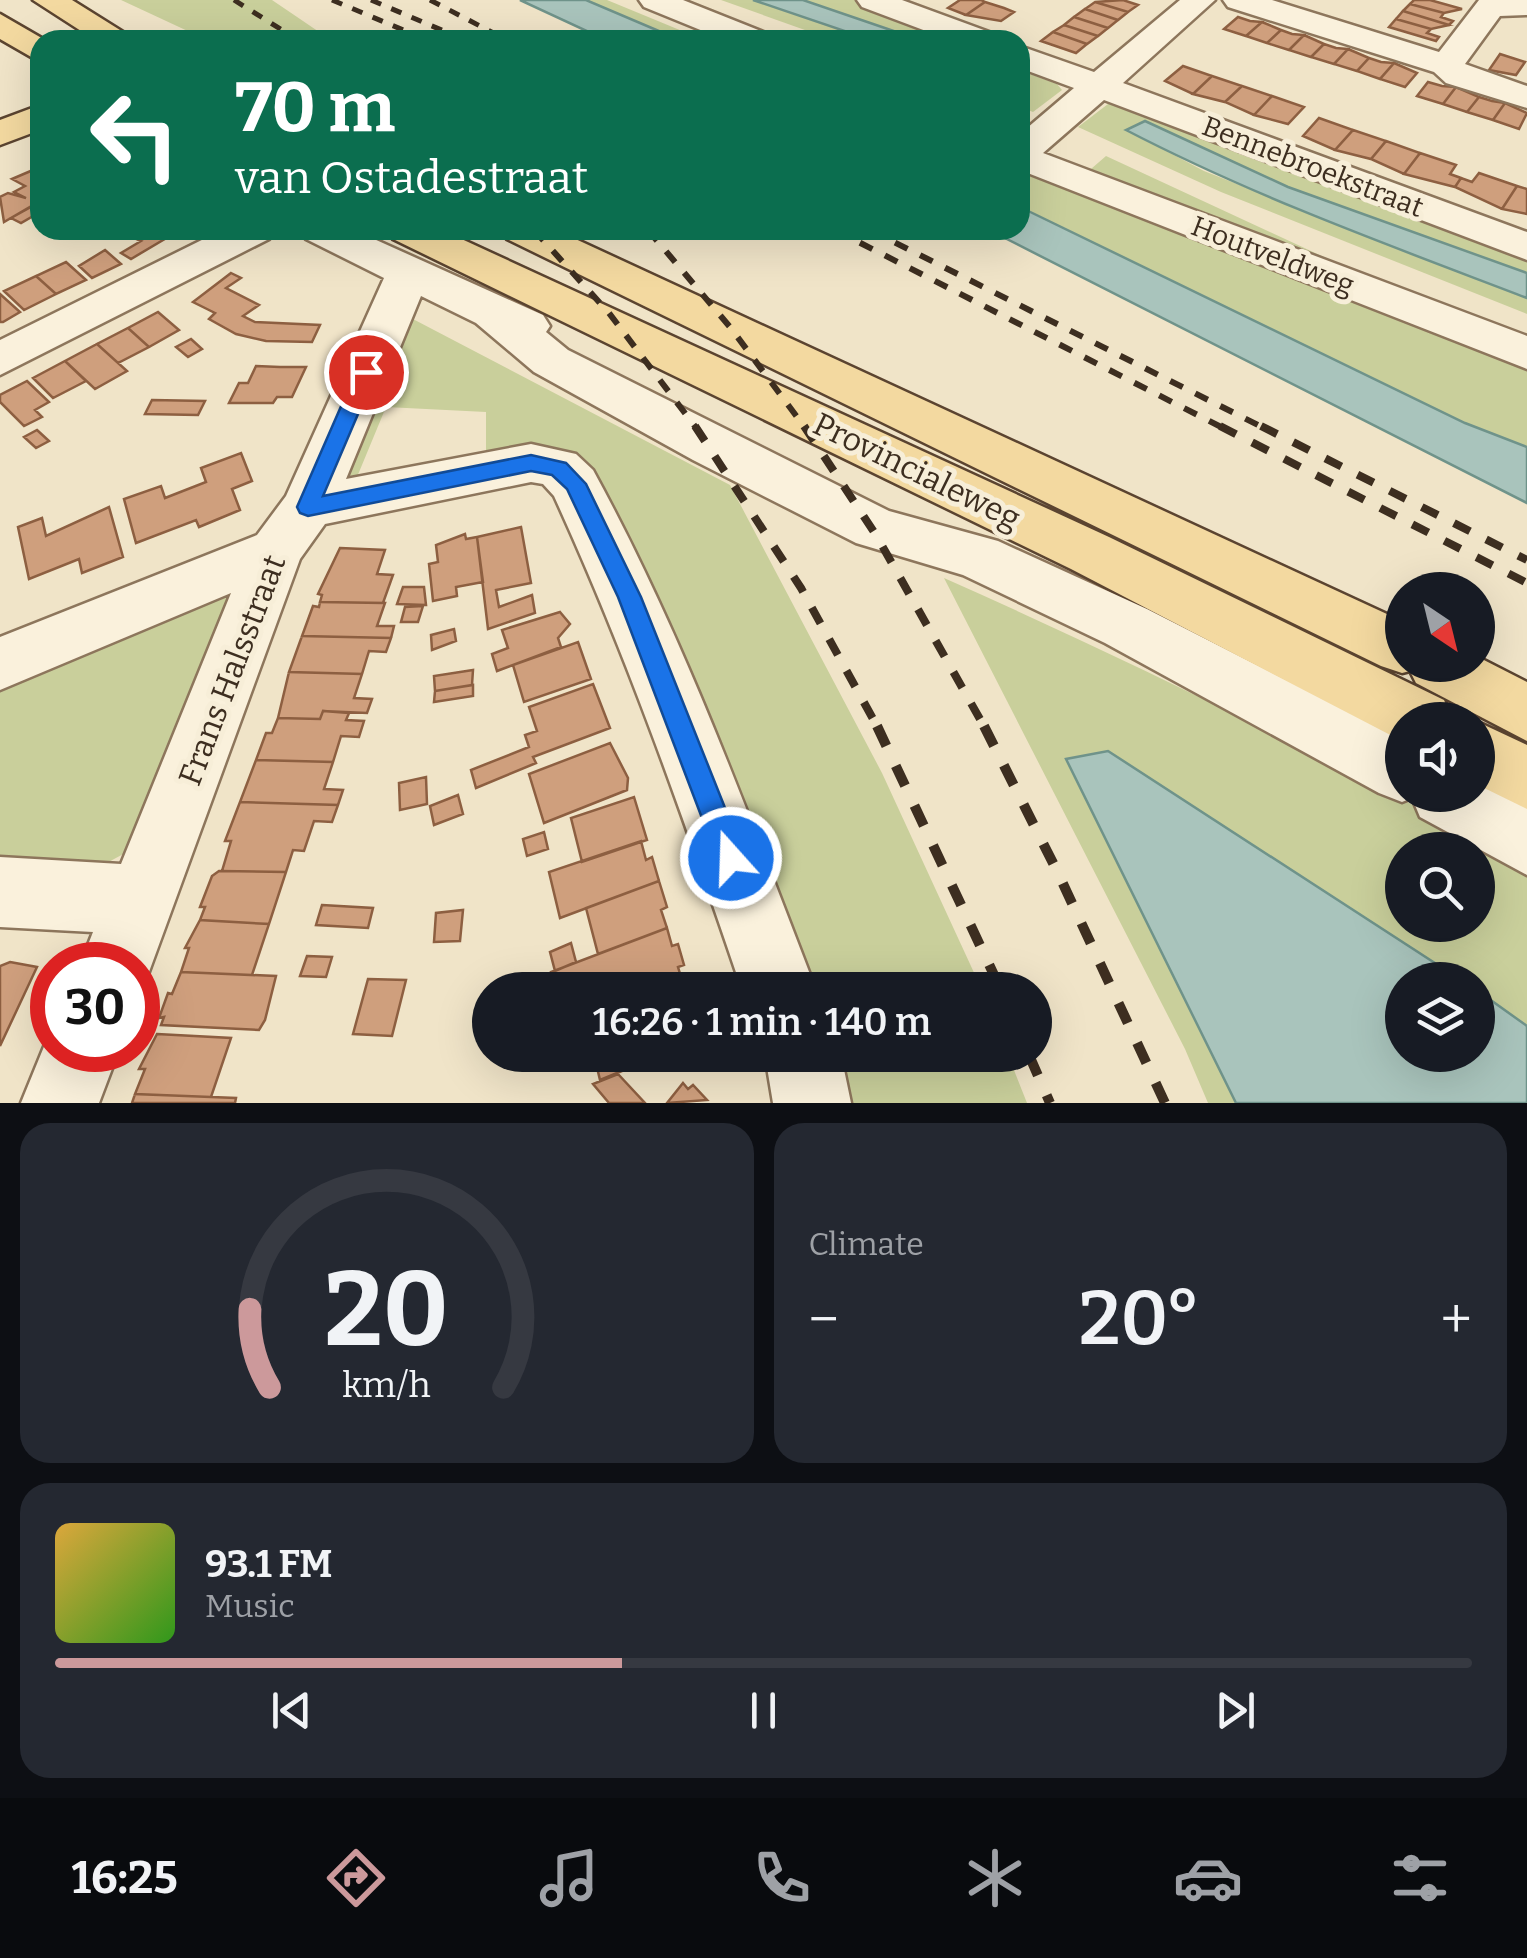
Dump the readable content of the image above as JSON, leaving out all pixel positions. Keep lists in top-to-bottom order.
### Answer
{
  "streets": {
    "main road": ["Provincialeweg"],
    "street": ["Bennebroekstraat", "Houtveldweg", "Frans Halsstraat"]
  },
  "crossings": [
    ["Provincialeweg", "Frans Halsstraat"]
  ],
  "north": "bottom right",
  "page": {
    "turn": ["70 m", "van Ostadestraat"],
    "limit": "30",
    "trip": "16:26 · 1 min · 140 m",
    "tile": "Climate",
    "heat": ["−", "20°", "+"],
    "song": ["93.1 FM", "Music"],
    "tabs": "16:25",
    "gauge": ["20", "km/h"]
  }
}
